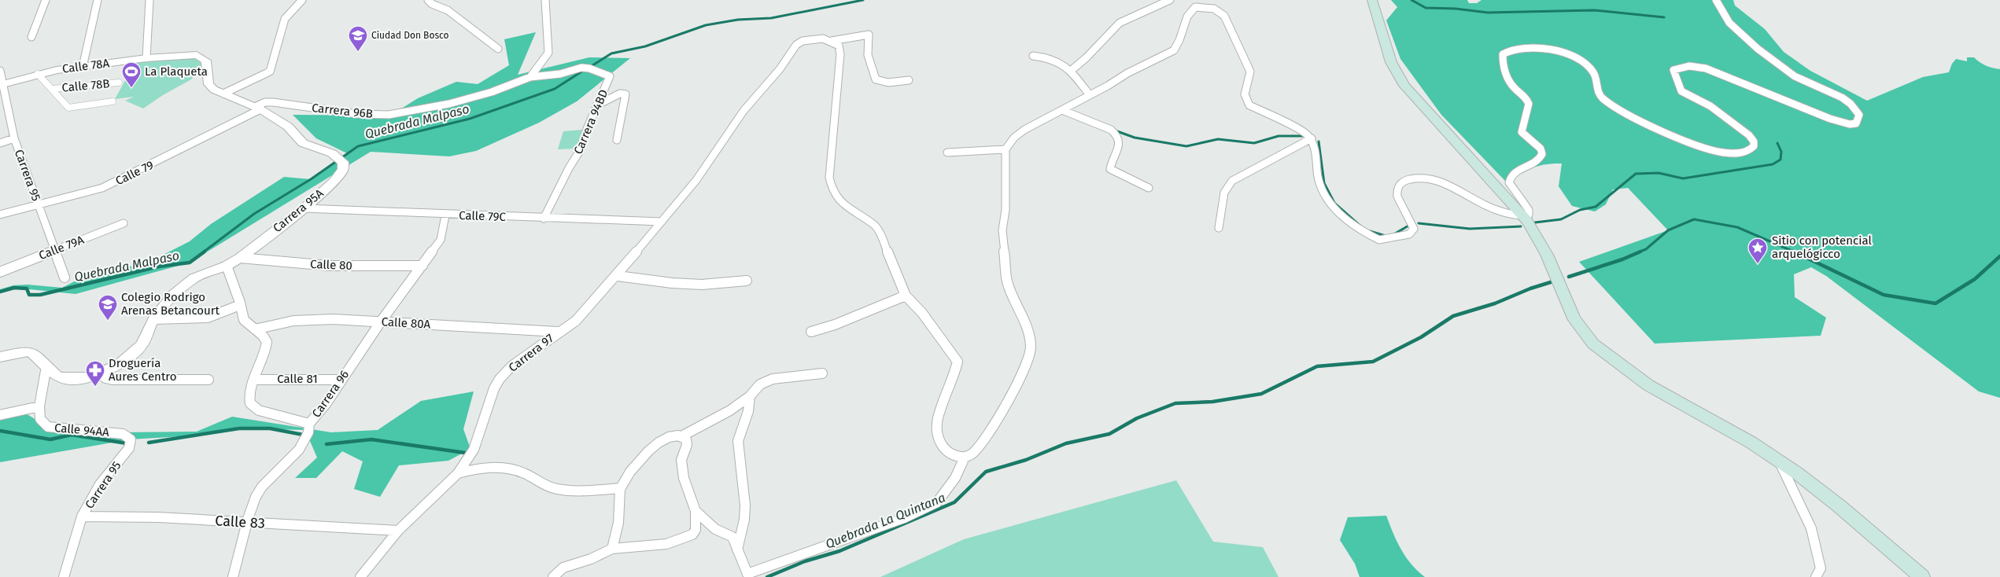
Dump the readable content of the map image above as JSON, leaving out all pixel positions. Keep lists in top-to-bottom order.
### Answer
{
  "streets": {
    "street": [
      "Calle 78A",
      "Calle 78B",
      "Carrera 96B",
      "Carrera 94BD",
      "Calle 79",
      "Carrera 95",
      "Carrera 95A",
      "Calle 79C",
      "Calle 79A",
      "Calle 80",
      "Calle 80A",
      "Carrera 97",
      "Calle 81",
      "Carrera 96",
      "Calle 94AA",
      "Calle 83"
    ]
  },
  "crossings": [
    ["Calle 78A", "Carrera 95"],
    ["Calle 78A", "Carrera 95A"],
    ["Carrera 96B", "Carrera 94BD"],
    ["Carrera 96B", "Calle 79"],
    ["Carrera 96B", "Carrera 95A"],
    ["Carrera 94BD", "Calle 79C"],
    ["Calle 79", "Carrera 95"],
    ["Calle 79", "Carrera 95A"],
    ["Carrera 95", "Calle 79A"],
    ["Carrera 95", "Calle 94AA"],
    ["Carrera 95", "Calle 83"],
    ["Carrera 95A", "Calle 79C"],
    ["Carrera 95A", "Calle 80"],
    ["Calle 79C", "Carrera 97"],
    ["Calle 79C", "Carrera 96"],
    ["Calle 80", "Carrera 96"],
    ["Calle 80A", "Carrera 97"],
    ["Calle 80A", "Carrera 96"],
    ["Carrera 97", "Calle 83"],
    ["Calle 81", "Carrera 96"],
    ["Carrera 96", "Calle 83"]
  ],
  "water": ["Quebrada Malpaso", "Quebrada La Quintana"],
  "places": {
    "school or university": ["Ciudad Don Bosco", "Colegio Rodrigo Arenas Betancourt"],
    "sports": ["La Plaqueta"],
    "place": ["Sitio con potencial arquelógicco"],
    "pharmacy": ["Droguería Aures Centro"]
  }
}
